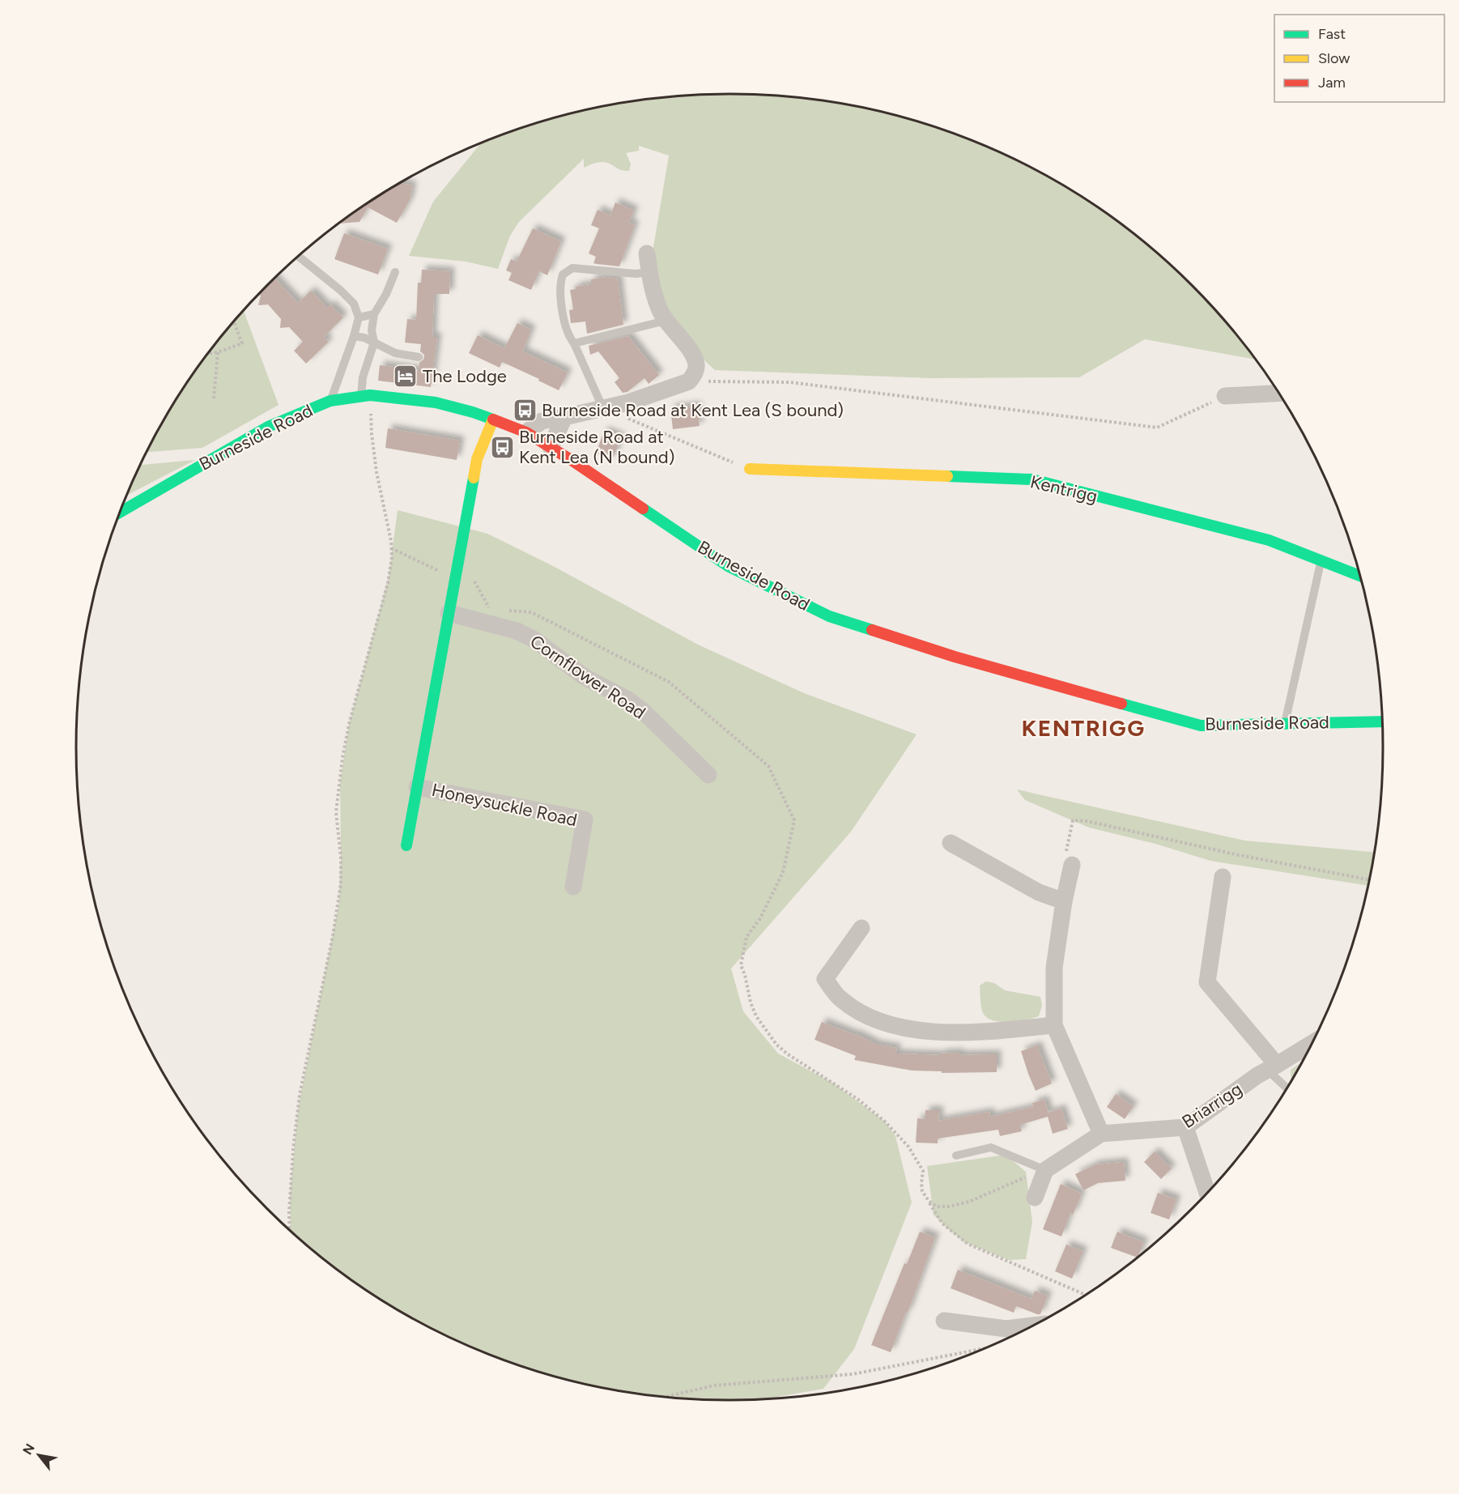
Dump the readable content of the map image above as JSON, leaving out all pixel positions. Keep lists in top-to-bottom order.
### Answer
{
  "streets": {
    "street": [
      "Burneside Road",
      "Kentrigg",
      "Cornflower Road",
      "Honeysuckle Road",
      "Briarrigg"
    ]
  },
  "districts": ["KENTRIGG"],
  "places": {
    "hotel": ["The Lodge"],
    "bus stop": ["Burneside Road at Kent Lea (S bound)", "Burneside Road at Kent Lea (N bound)"]
  },
  "legend": ["Fast", "Slow", "Jam"],
  "north": "top left"
}
